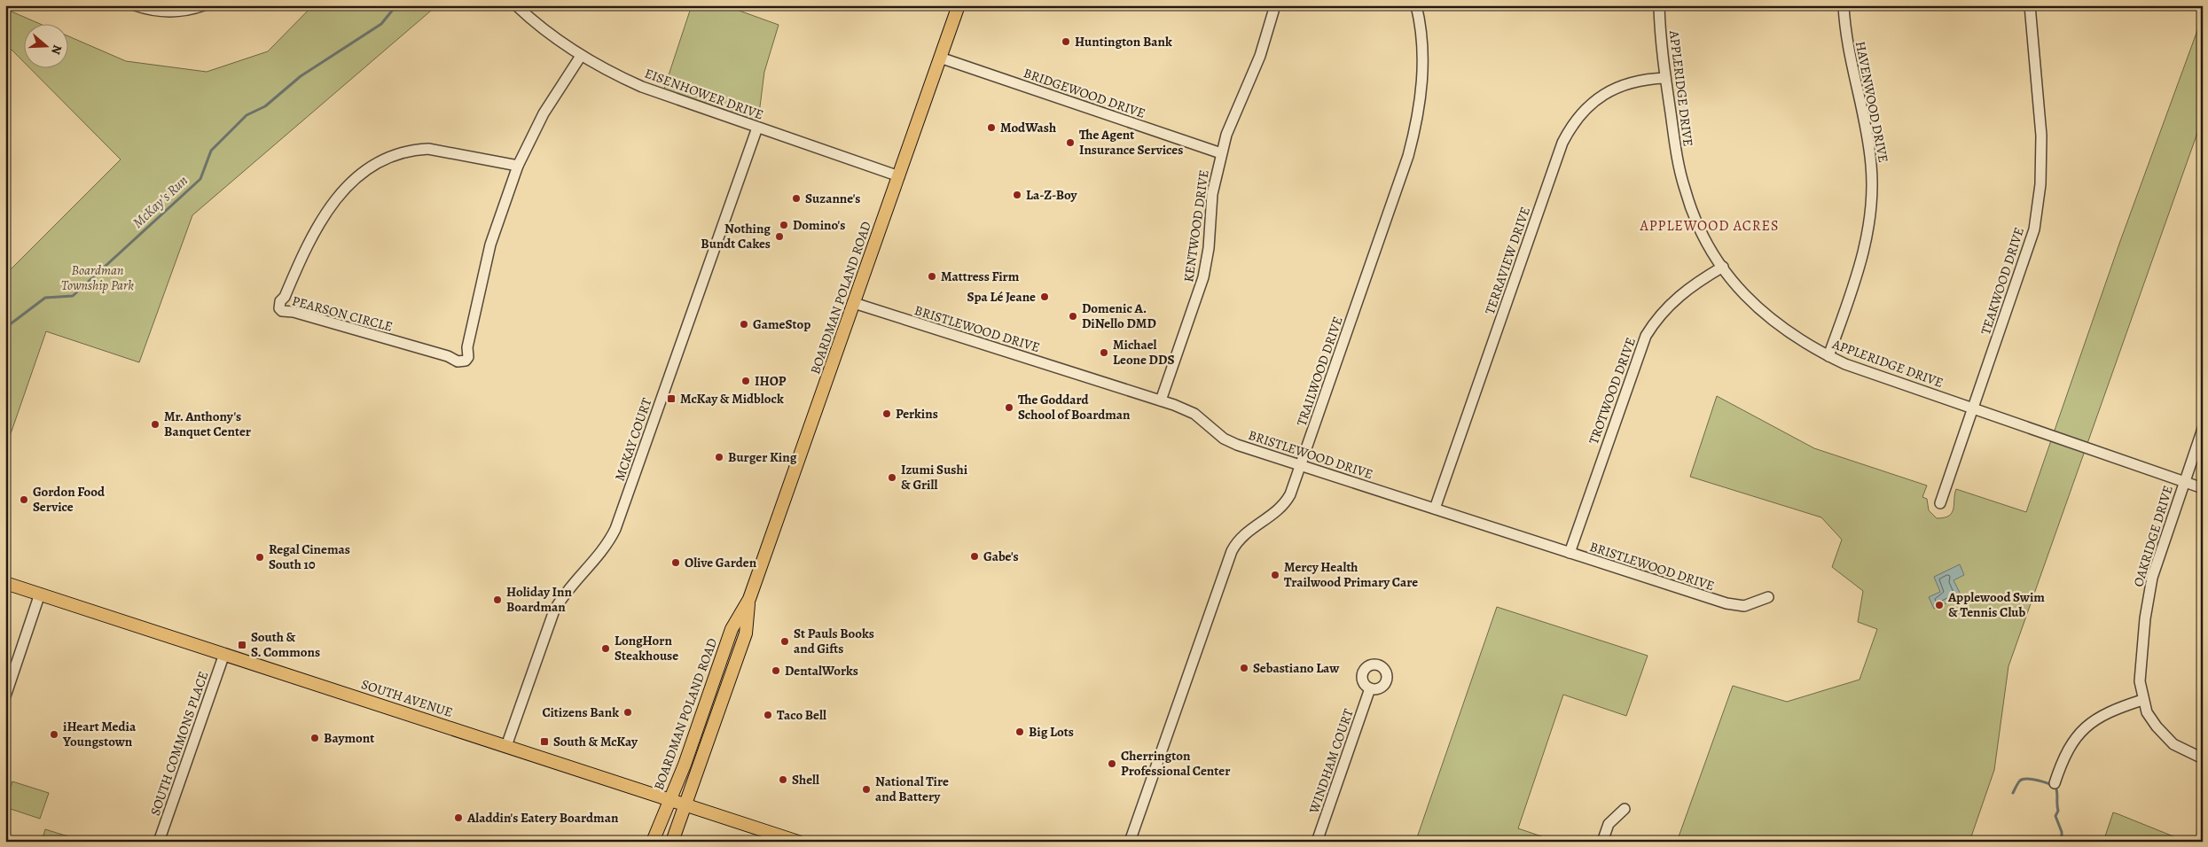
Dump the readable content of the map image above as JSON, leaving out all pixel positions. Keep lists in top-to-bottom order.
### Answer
{
  "streets": {
    "main road": ["BOARDMAN POLAND ROAD", "SOUTH AVENUE"],
    "street": [
      "APPLERIDGE DRIVE",
      "BRIDGEWOOD DRIVE",
      "EISENHOWER DRIVE",
      "HAVENWOOD DRIVE",
      "KENTWOOD DRIVE",
      "TERRAVIEW DRIVE",
      "TEAKWOOD DRIVE",
      "PEARSON CIRCLE",
      "BRISTLEWOOD DRIVE",
      "TRAILWOOD DRIVE",
      "TROTWOOD DRIVE",
      "MCKAY COURT",
      "OAKRIDGE DRIVE",
      "SOUTH COMMONS PLACE",
      "WINDHAM COURT"
    ]
  },
  "crossings": [
    ["APPLERIDGE DRIVE", "HAVENWOOD DRIVE"],
    ["APPLERIDGE DRIVE", "TERRAVIEW DRIVE"],
    ["APPLERIDGE DRIVE", "TEAKWOOD DRIVE"],
    ["APPLERIDGE DRIVE", "TROTWOOD DRIVE"],
    ["APPLERIDGE DRIVE", "OAKRIDGE DRIVE"],
    ["BRIDGEWOOD DRIVE", "KENTWOOD DRIVE"],
    ["BRIDGEWOOD DRIVE", "BOARDMAN POLAND ROAD"],
    ["EISENHOWER DRIVE", "BOARDMAN POLAND ROAD"],
    ["EISENHOWER DRIVE", "PEARSON CIRCLE"],
    ["EISENHOWER DRIVE", "MCKAY COURT"],
    ["KENTWOOD DRIVE", "BRISTLEWOOD DRIVE"],
    ["TERRAVIEW DRIVE", "BRISTLEWOOD DRIVE"],
    ["BOARDMAN POLAND ROAD", "BRISTLEWOOD DRIVE"],
    ["BOARDMAN POLAND ROAD", "SOUTH AVENUE"],
    ["BRISTLEWOOD DRIVE", "TRAILWOOD DRIVE"],
    ["BRISTLEWOOD DRIVE", "TROTWOOD DRIVE"],
    ["MCKAY COURT", "SOUTH AVENUE"],
    ["SOUTH AVENUE", "SOUTH COMMONS PLACE"]
  ],
  "districts": ["APPLEWOOD ACRES"],
  "water": ["McKay's Run"],
  "parks": ["Boardman Township Park"],
  "places": {
    "other": [
      "Huntington Bank",
      "ModWash",
      "The Agent Insurance Services",
      "La-Z-Boy",
      "Suzanne's",
      "Domino's",
      "Nothing Bundt Cakes",
      "Mattress Firm",
      "Spa Lé Jeane",
      "Domenic A. DiNello DMD",
      "GameStop",
      "Michael Leone DDS",
      "IHOP",
      "The Goddard School of Boardman",
      "Perkins",
      "Mr. Anthony's Banquet Center",
      "Burger King",
      "Izumi Sushi & Grill",
      "Gordon Food Service",
      "Gabe's",
      "Regal Cinemas South 10",
      "Olive Garden",
      "Mercy Health Trailwood Primary Care",
      "Holiday Inn Boardman",
      "Applewood Swim & Tennis Club",
      "St Pauls Books and Gifts",
      "LongHorn Steakhouse",
      "Sebastiano Law",
      "DentalWorks",
      "Citizens Bank",
      "Taco Bell",
      "Big Lots",
      "iHeart Media Youngstown",
      "Baymont",
      "Cherrington Professional Center",
      "Shell",
      "National Tire and Battery",
      "Aladdin's Eatery Boardman"
    ],
    "transit": ["McKay & Midblock", "South & S. Commons", "South & McKay"]
  },
  "north": "right"
}
